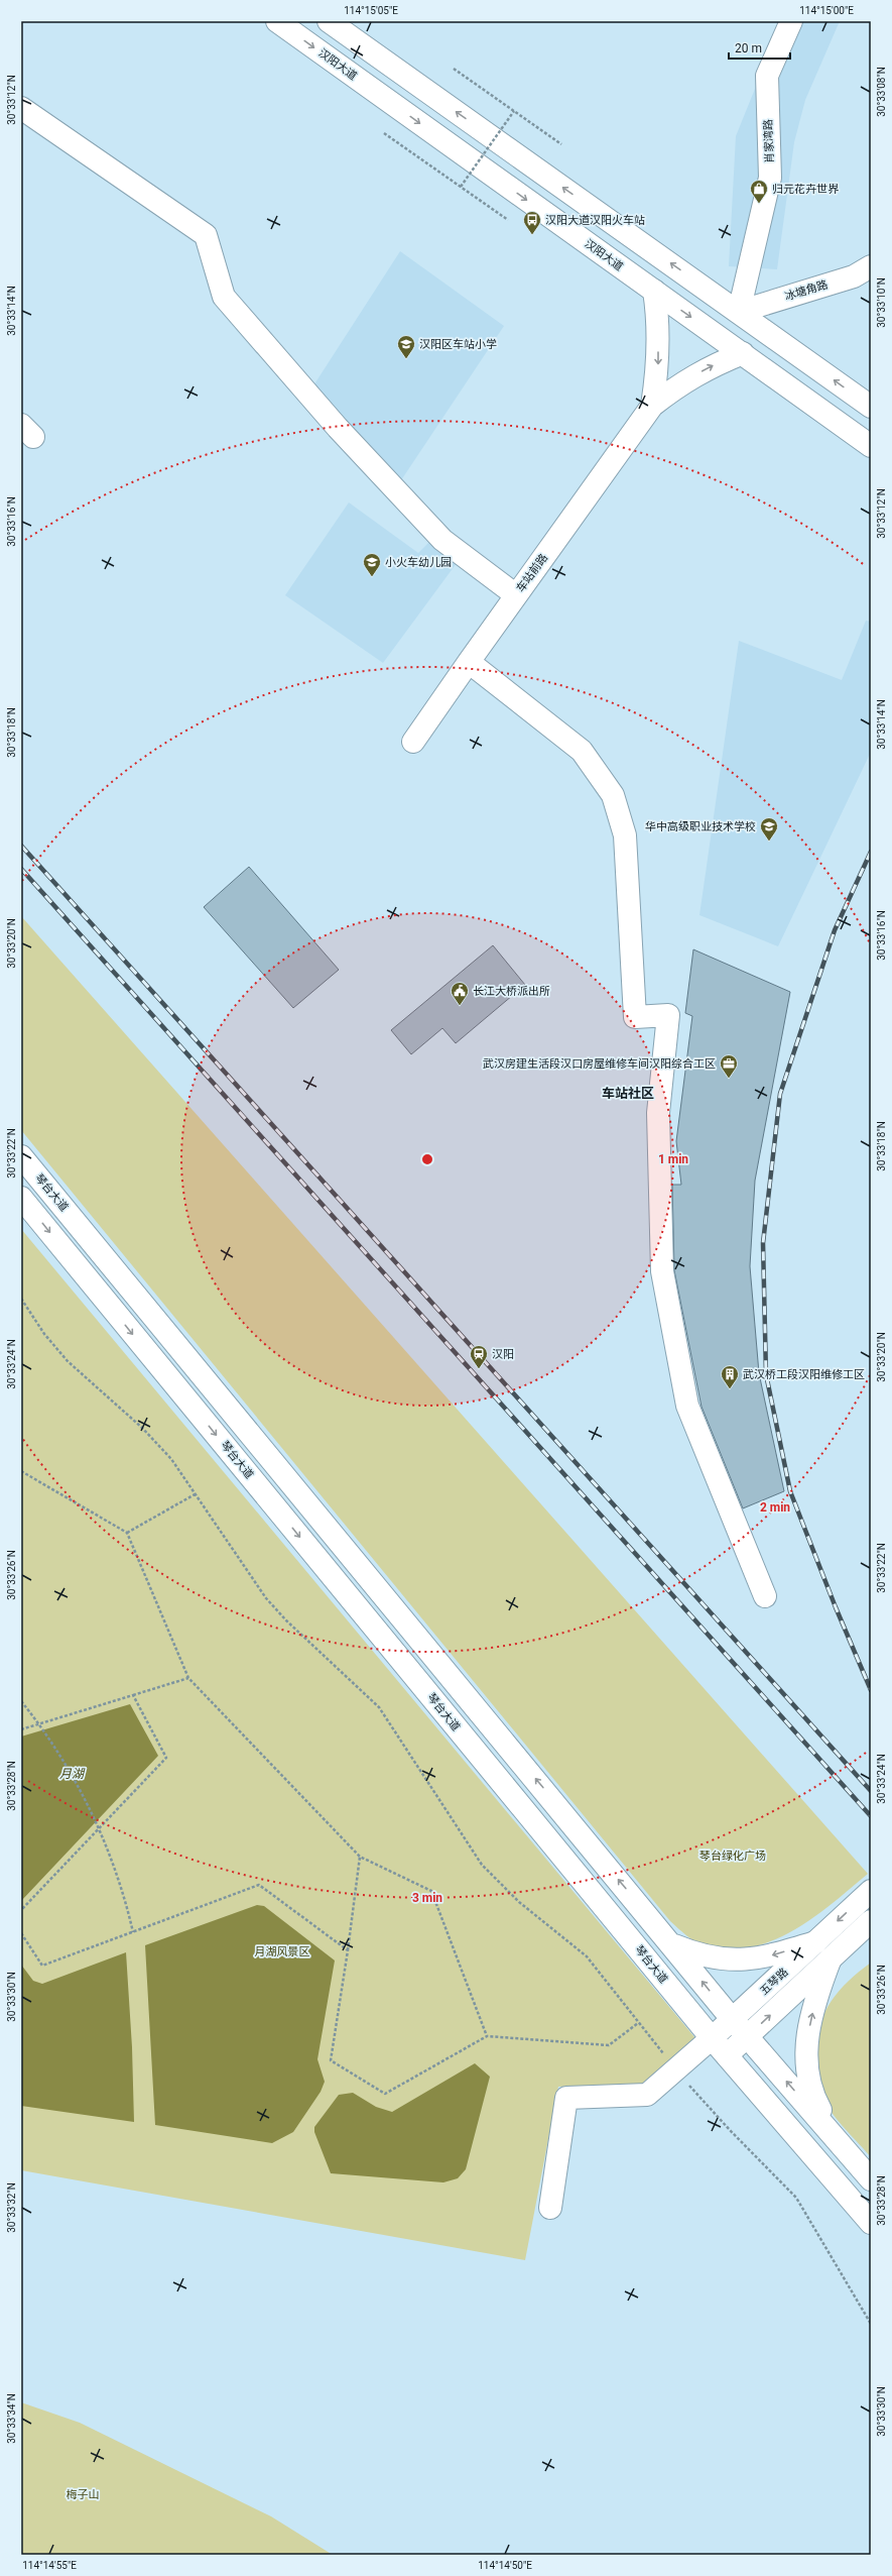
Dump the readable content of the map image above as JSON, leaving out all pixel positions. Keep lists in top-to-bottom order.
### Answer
{
  "streets": {
    "main road": [
      "汉阳大道",
      "肖家湾路",
      "冰塘角路",
      "车站前路",
      "琴台大道",
      "五琴路"
    ]
  },
  "crossings": [
    ["肖家湾路", "冰塘角路"],
    ["琴台大道", "五琴路"]
  ],
  "districts": ["车站社区"],
  "water": ["月湖"],
  "parks": ["琴台绿化广场", "月湖风景区", "梅子山"],
  "places": {
    "shop": ["归元花卉世界"],
    "bus stop": ["汉阳大道汉阳火车站"],
    "school or university": ["汉阳区车站小学", "小火车幼儿园", "华中高级职业技术学校"],
    "public building": ["长江大桥派出所"],
    "office": ["武汉房建生活段汉口房屋维修车间汉阳综合工区"],
    "station": ["汉阳"],
    "building": ["武汉桥工段汉阳维修工区"]
  },
  "scale_bar": "20 m",
  "coordinates": [
    "114°15'05\"E",
    "114°15'00\"E",
    "30°33'08\"N",
    "30°33'12\"N",
    "30°33'10\"N",
    "30°33'14\"N",
    "30°33'16\"N",
    "30°33'18\"N",
    "30°33'20\"N",
    "30°33'22\"N",
    "30°33'24\"N",
    "30°33'26\"N",
    "30°33'28\"N",
    "30°33'30\"N",
    "30°33'32\"N",
    "30°33'34\"N",
    "114°14'55\"E",
    "114°14'50\"E"
  ],
  "rings": ["1 min", "2 min", "3 min"]
}
